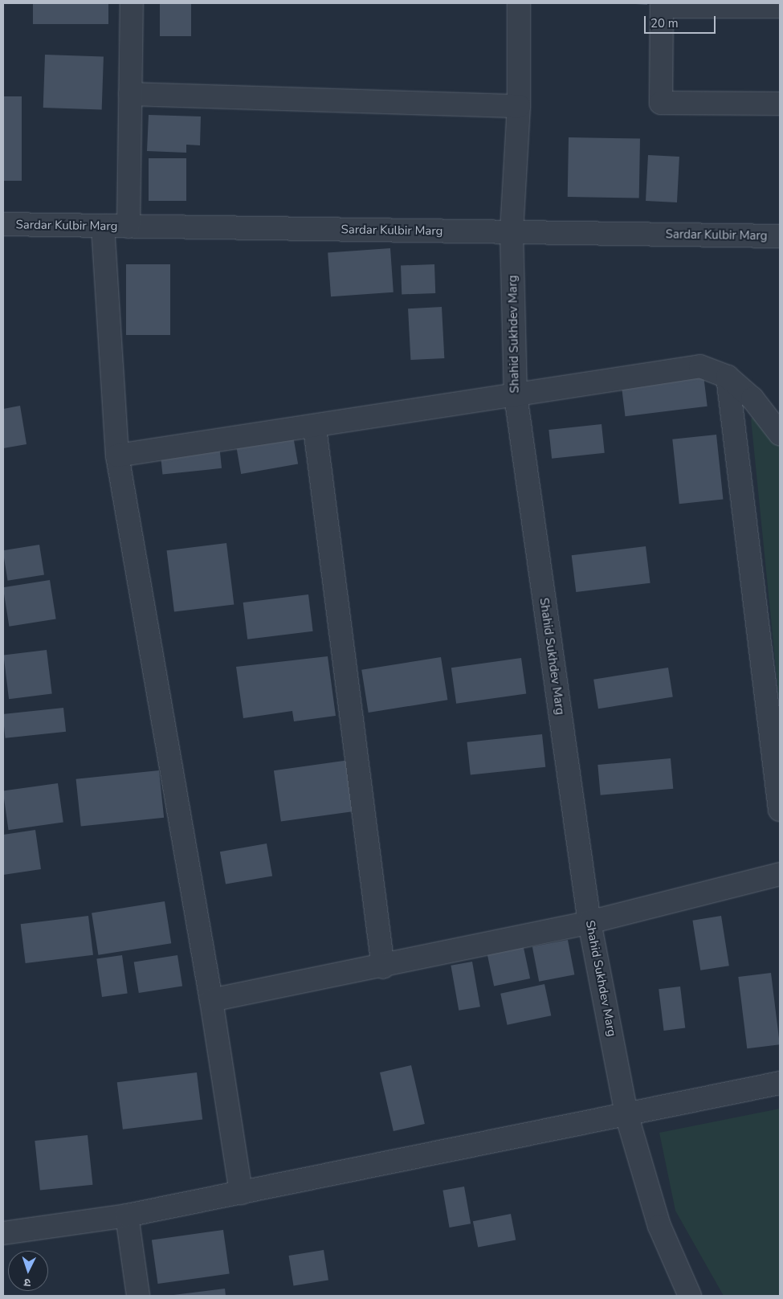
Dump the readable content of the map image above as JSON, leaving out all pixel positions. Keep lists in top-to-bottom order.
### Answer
{
  "streets": {
    "street": ["Sardar Kulbir Marg", "Shahid Sukhdev Marg"]
  },
  "crossings": [
    ["Sardar Kulbir Marg", "Shahid Sukhdev Marg"]
  ],
  "scale_bar": "20 m",
  "north": "bottom"
}
